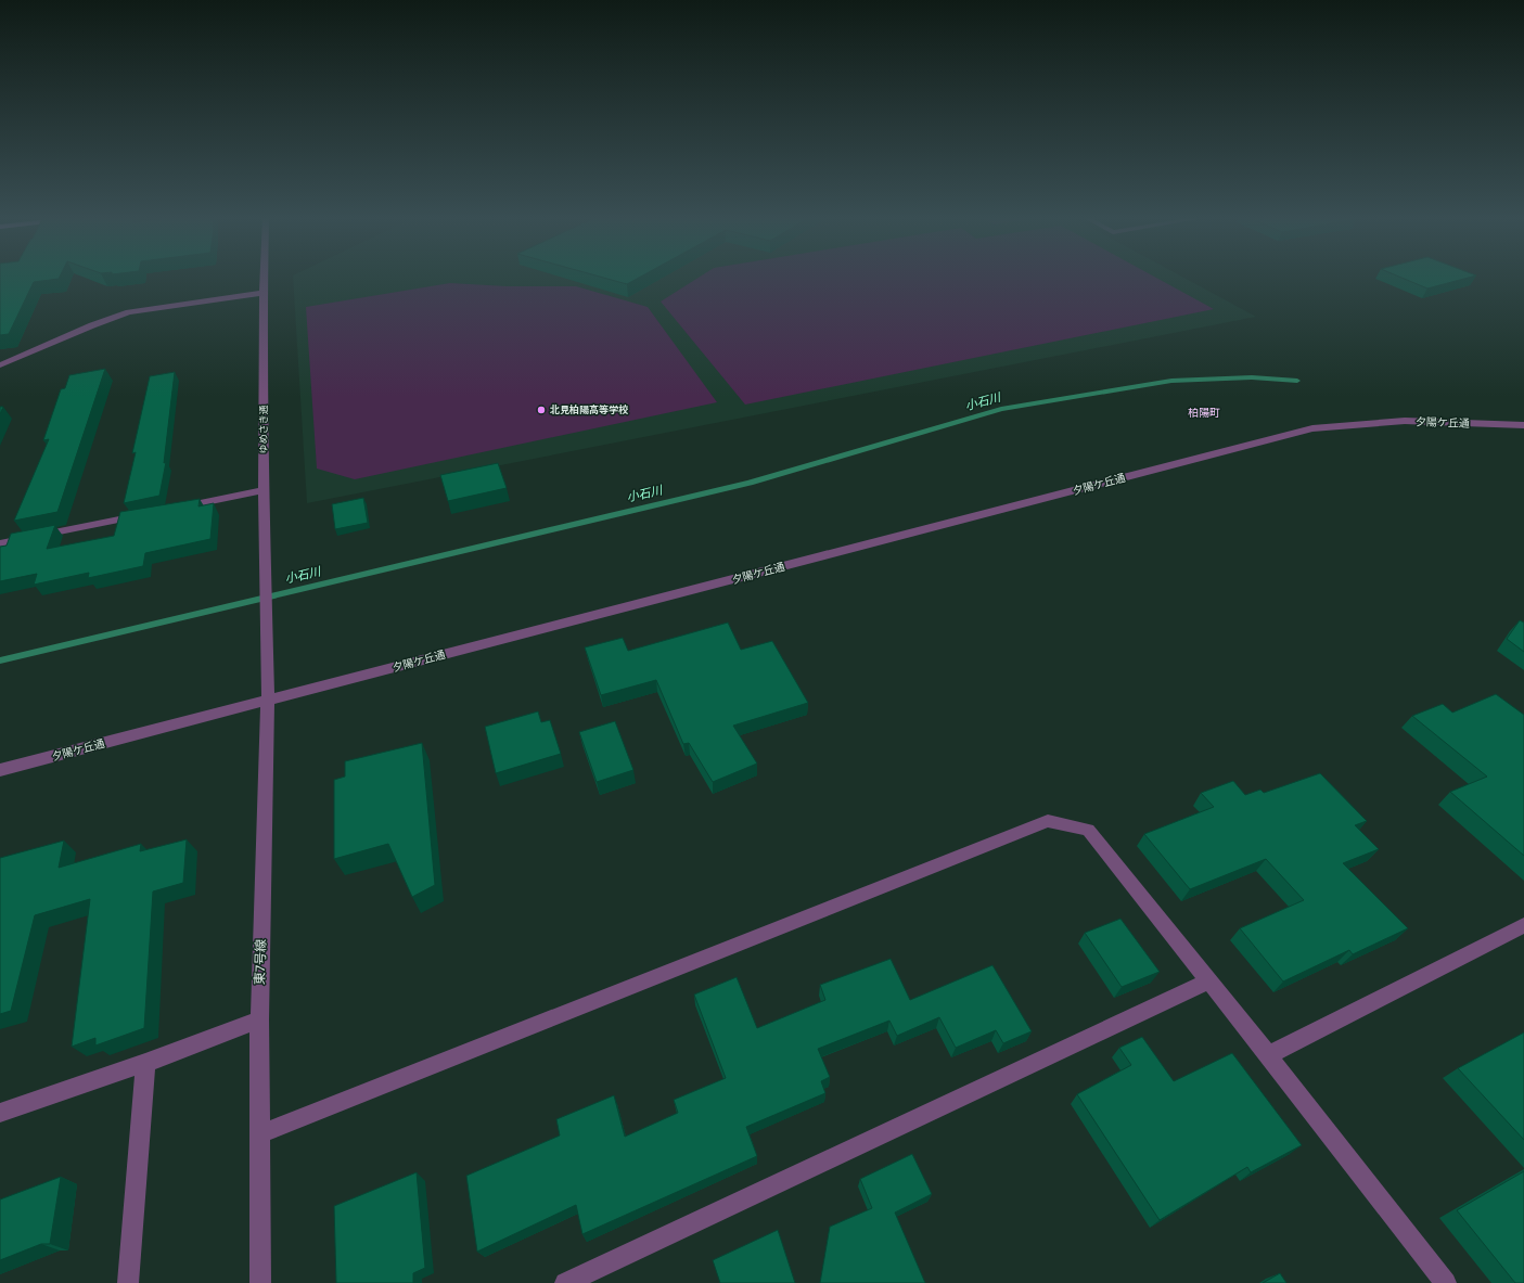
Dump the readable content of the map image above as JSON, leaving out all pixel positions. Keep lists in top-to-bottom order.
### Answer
{
  "streets": {
    "street": ["夕陽ケ丘通", "ゆめさき通", "東7号線"]
  },
  "crossings": [
    ["夕陽ケ丘通", "東7号線"],
    ["ゆめさき通", "東7号線"]
  ],
  "districts": ["柏陽町"],
  "water": ["小石川"],
  "places": ["北見柏陽高等学校"]
}
